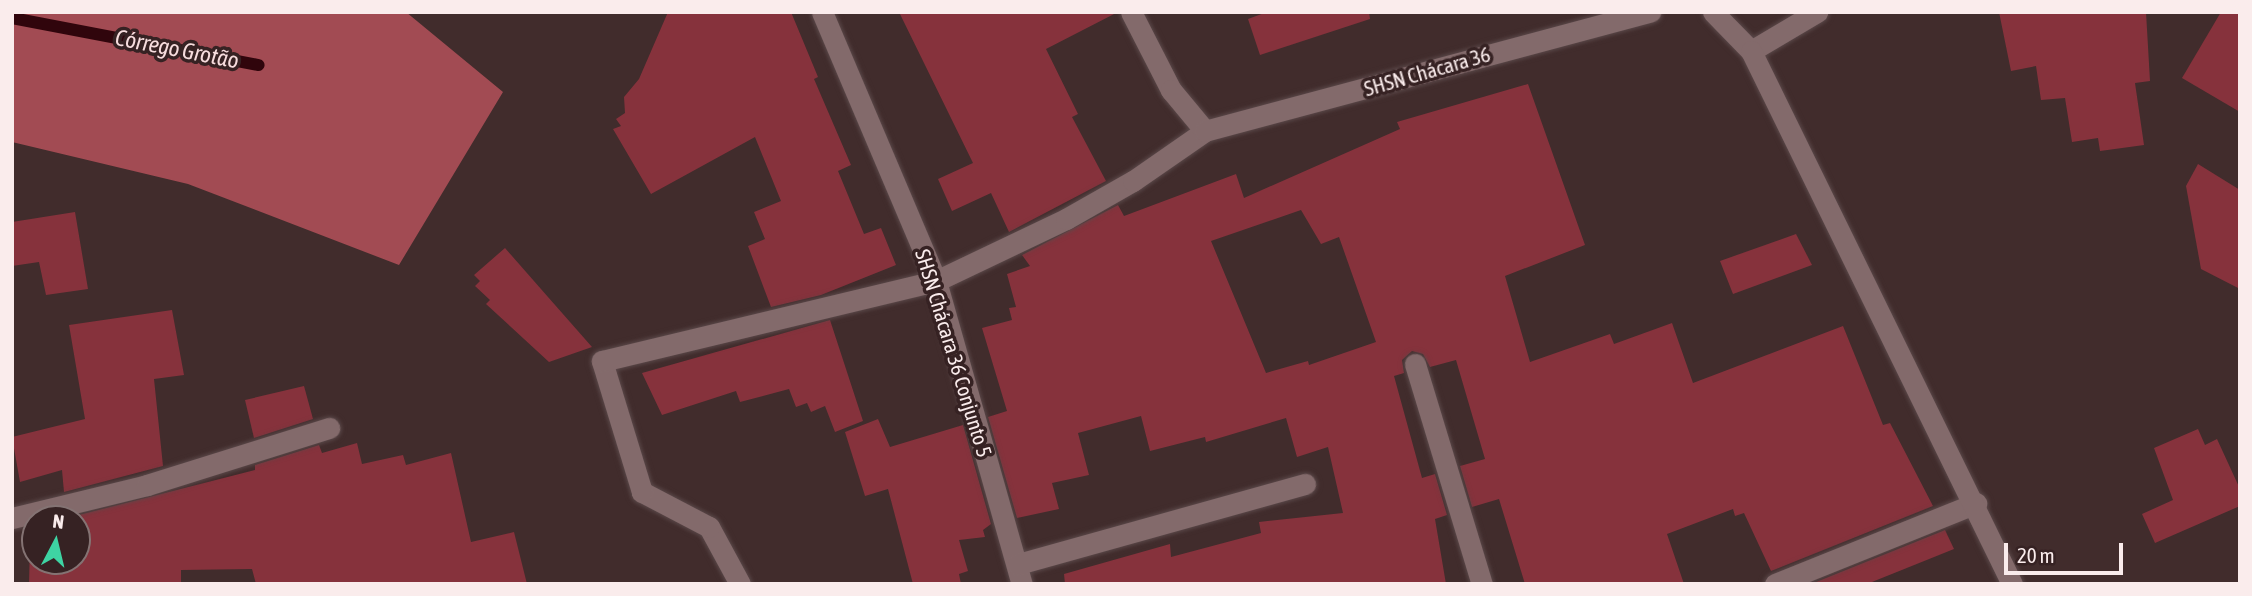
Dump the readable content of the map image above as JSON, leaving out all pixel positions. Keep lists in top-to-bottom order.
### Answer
{
  "streets": {
    "street": ["SHSN Chácara 36", "SHSN Chácara 36 Conjunto 5"]
  },
  "crossings": [
    ["SHSN Chácara 36", "SHSN Chácara 36 Conjunto 5"]
  ],
  "water": ["Córrego Grotão"],
  "scale_bar": "20 m",
  "north": "top"
}
